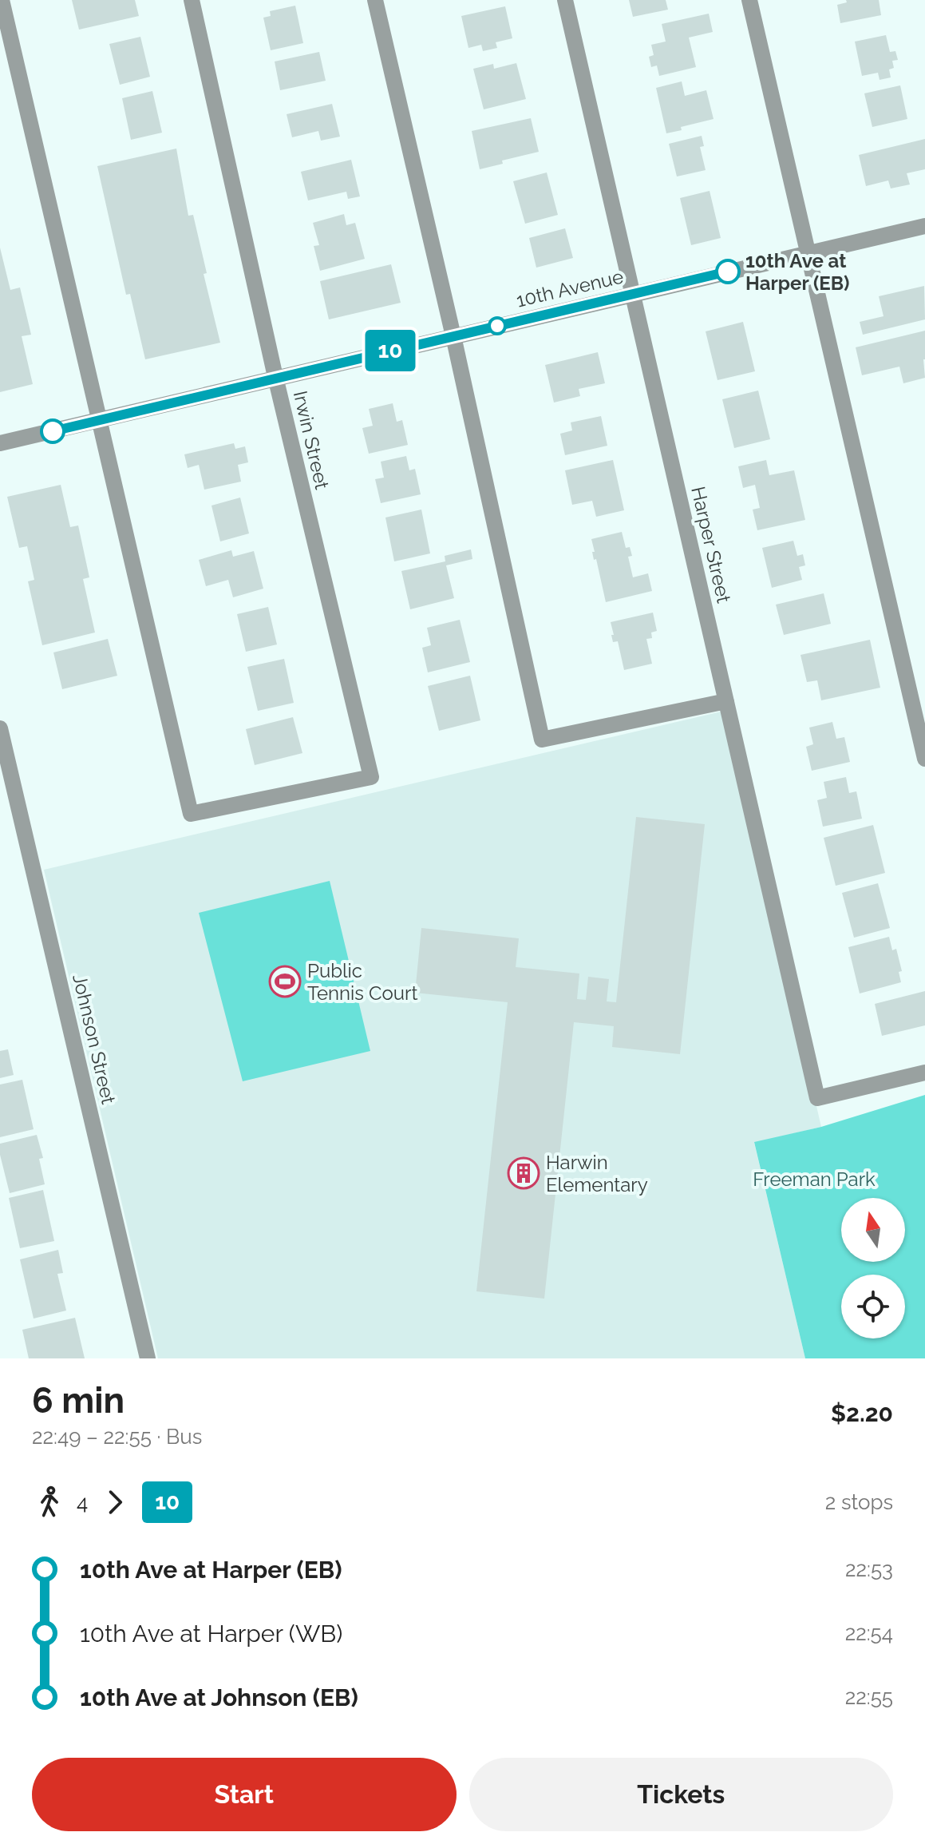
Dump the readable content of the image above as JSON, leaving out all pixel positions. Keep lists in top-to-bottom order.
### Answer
{
  "streets": {
    "street": [
      "10th Avenue",
      "Irwin Street",
      "Harper Street",
      "Johnson Street"
    ]
  },
  "crossings": [
    ["10th Avenue", "Irwin Street"],
    ["10th Avenue", "Harper Street"]
  ],
  "parks": ["Freeman Park"],
  "places": {
    "other": ["10th Ave at Harper (EB)"],
    "sports": ["Public Tennis Court"],
    "building": ["Harwin Elementary"]
  },
  "lines": ["bus line 10"],
  "north": "top",
  "page": {
    "on_map": "10",
    "heading": ["6 min", "22:49 – 22:55 · Bus", "$2.20"],
    "legs": ["4", "10", "2 stops"],
    "list": [
      {
        "name": "10th Ave at Harper (EB)",
        "value": "22:53"
      },
      {
        "name": "10th Ave at Harper (WB)",
        "value": "22:54"
      },
      {
        "name": "10th Ave at Johnson (EB)",
        "value": "22:55"
      }
    ],
    "buttons": ["Start", "Tickets"]
  }
}
